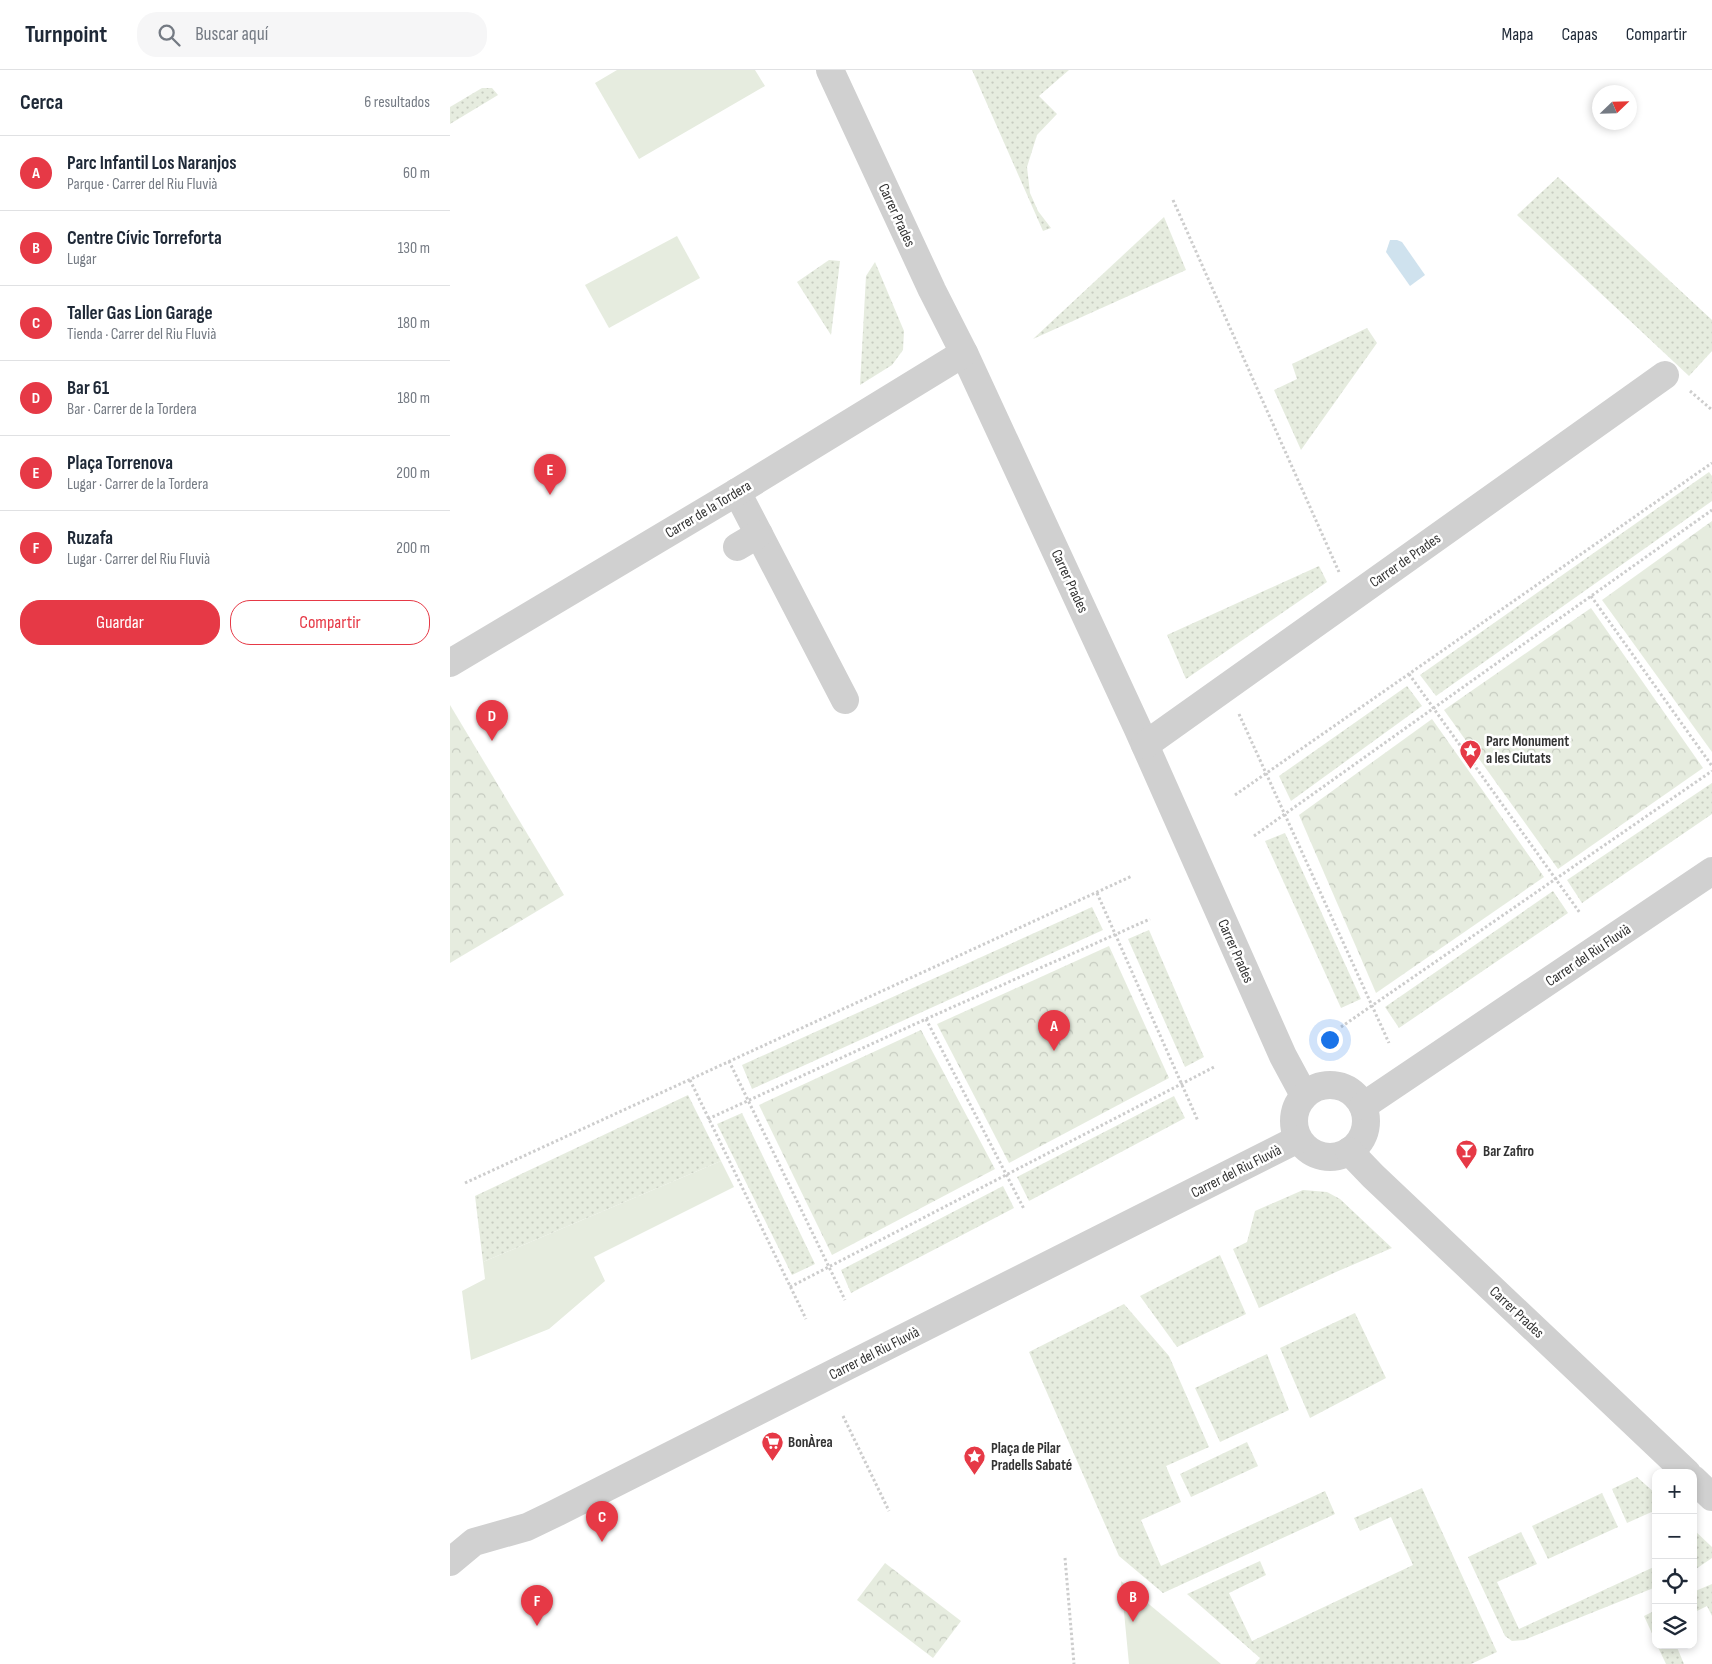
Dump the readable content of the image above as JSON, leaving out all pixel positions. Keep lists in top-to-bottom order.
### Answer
{
  "streets": {
    "street": [
      "Carrer Prades",
      "Carrer de la Tordera",
      "Carrer de Prades",
      "Carrer del Riu Fluvià"
    ]
  },
  "crossings": [
    ["Carrer Prades", "Carrer de la Tordera"],
    ["Carrer Prades", "Carrer de Prades"],
    ["Carrer Prades", "Carrer del Riu Fluvià"]
  ],
  "places": {
    "place": ["Parc Monument a les Ciutats", "Plaça de Pilar Pradells Sabaté"],
    "bar": ["Bar Zafiro"],
    "supermarket": ["BonÀrea"]
  },
  "north": "top right",
  "page": {
    "header": "Turnpoint",
    "search": "Buscar aquí",
    "nav": ["Mapa", "Capas", "Compartir"],
    "heading": ["Cerca", "6 resultados"],
    "list": [
      {
        "mark": "A",
        "name": "Parc Infantil Los Naranjos",
        "note": "Parque · Carrer del Riu Fluvià",
        "value": "60 m"
      },
      {
        "mark": "B",
        "name": "Centre Cívic Torreforta",
        "note": "Lugar",
        "value": "130 m"
      },
      {
        "mark": "C",
        "name": "Taller Gas Lion Garage",
        "note": "Tienda · Carrer del Riu Fluvià",
        "value": "180 m"
      },
      {
        "mark": "D",
        "name": "Bar 61",
        "note": "Bar · Carrer de la Tordera",
        "value": "180 m"
      },
      {
        "mark": "E",
        "name": "Plaça Torrenova",
        "note": "Lugar · Carrer de la Tordera",
        "value": "200 m"
      },
      {
        "mark": "F",
        "name": "Ruzafa",
        "note": "Lugar · Carrer del Riu Fluvià",
        "value": "200 m"
      }
    ],
    "pins": [
      "E",
      "D",
      "A",
      "C",
      "B",
      "F"
    ],
    "buttons": ["Guardar", "Compartir"],
    "map_buttons": ["+", "−"]
  }
}
